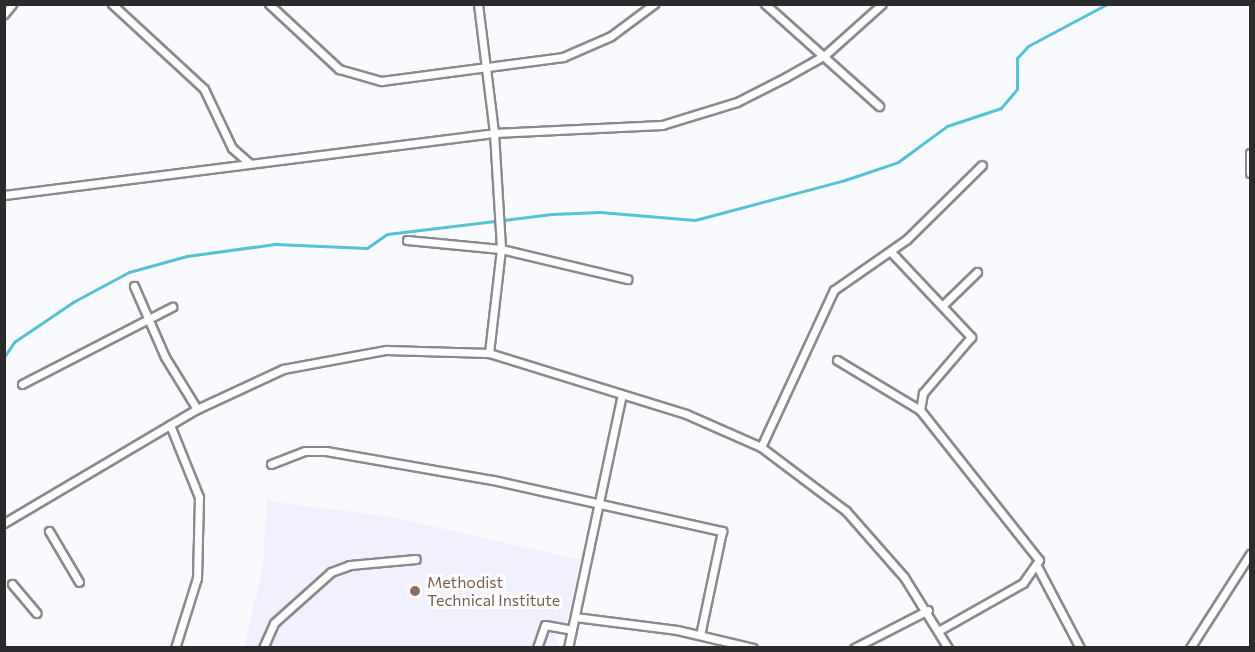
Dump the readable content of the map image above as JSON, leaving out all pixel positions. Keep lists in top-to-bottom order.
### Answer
{
  "places": ["Methodist Technical Institute"]
}
